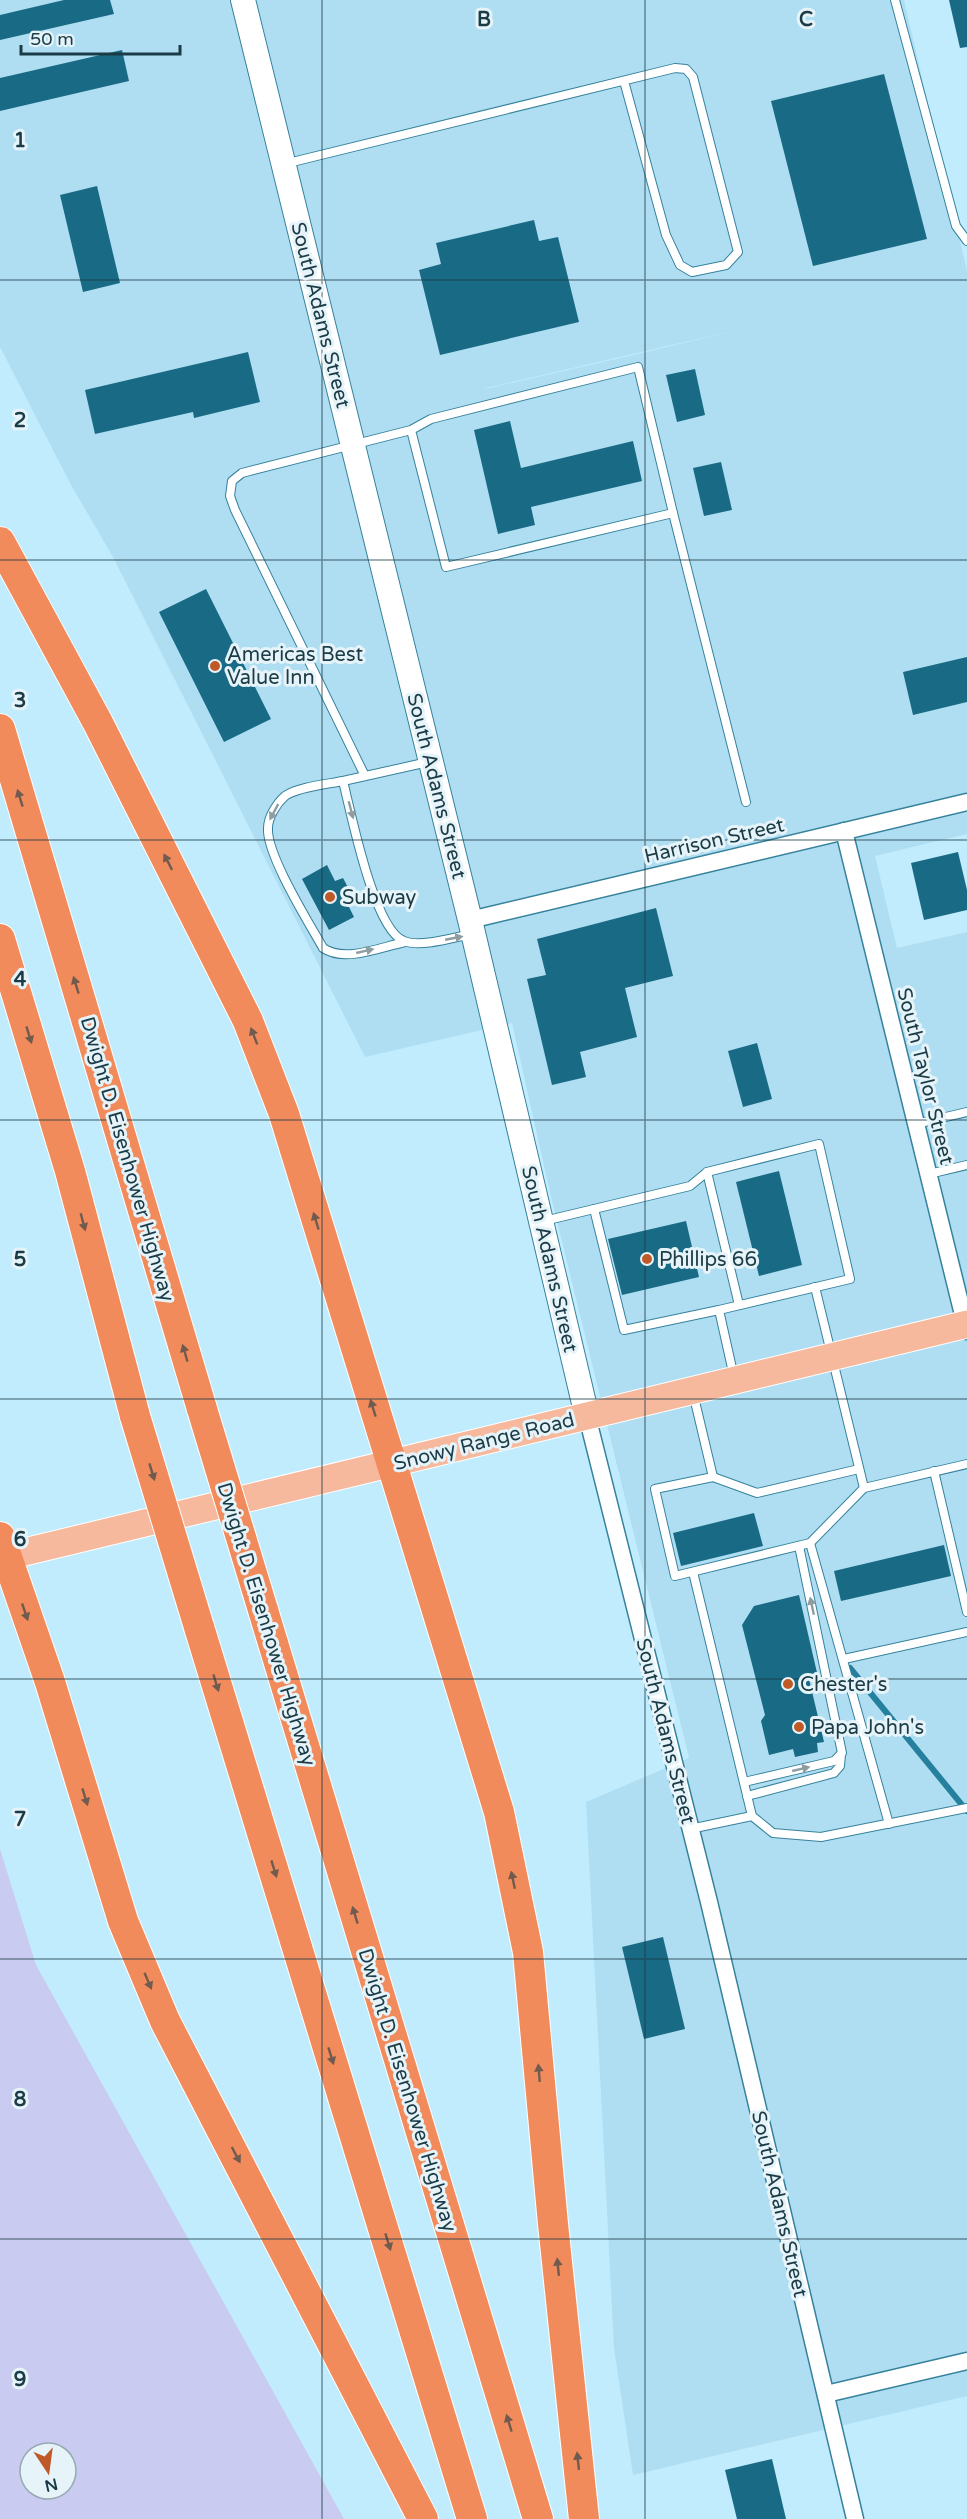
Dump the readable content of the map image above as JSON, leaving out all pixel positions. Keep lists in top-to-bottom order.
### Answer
{
  "streets": {
    "highway": ["Dwight D. Eisenhower Highway"],
    "main road": ["Snowy Range Road"],
    "street": ["South Adams Street", "Harrison Street", "South Taylor Street"]
  },
  "crossings": [
    ["South Adams Street", "Harrison Street"],
    ["South Adams Street", "Snowy Range Road"],
    ["Harrison Street", "South Taylor Street"],
    ["South Taylor Street", "Snowy Range Road"]
  ],
  "places": [
    "Americas Best Value Inn",
    "Subway",
    "Phillips 66",
    "Chester's",
    "Papa John's"
  ],
  "scale_bar": "50 m",
  "north": "bottom",
  "grid": {
    "columns": ["B", "C"],
    "rows": [
      "1",
      "2",
      "3",
      "4",
      "5",
      "6",
      "7",
      "8",
      "9"
    ]
  }
}
